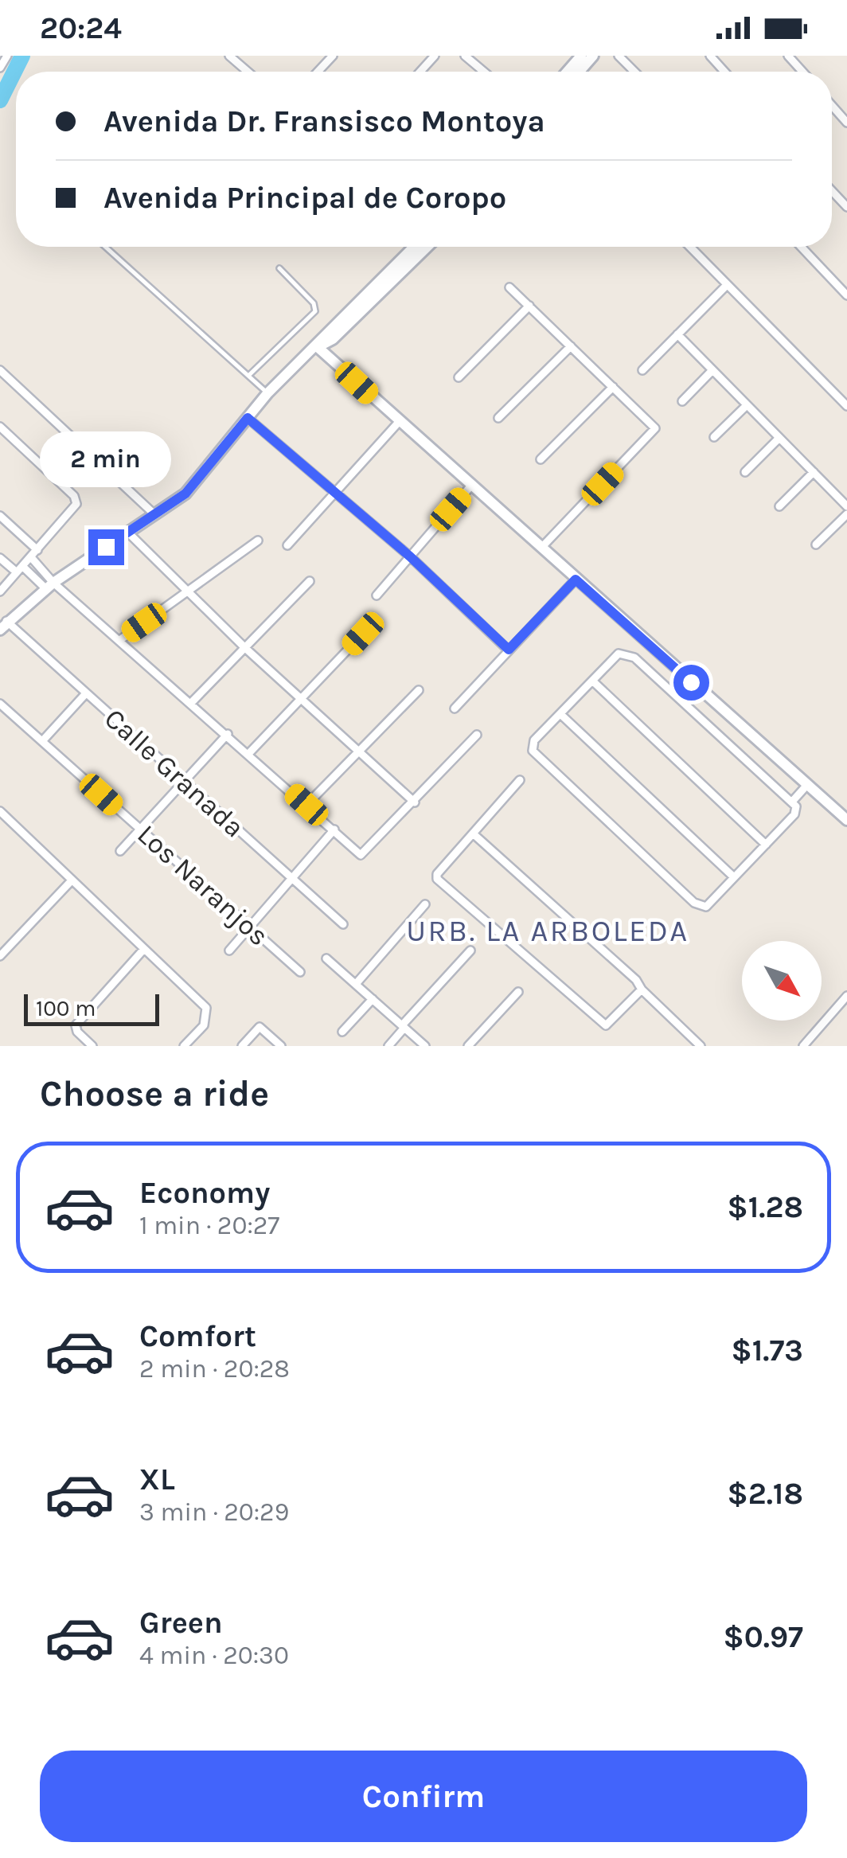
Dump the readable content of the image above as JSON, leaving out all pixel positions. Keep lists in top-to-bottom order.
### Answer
{
  "streets": {
    "street": ["Calle Granada", "Los Naranjos"]
  },
  "districts": ["URB. LA ARBOLEDA"],
  "scale_bar": "100 m",
  "north": "bottom right",
  "page": {
    "status": "20:24",
    "banner": ["Avenida Dr. Fransisco Montoya", "Avenida Principal de Coropo"],
    "bubble": "2 min",
    "scale": "100 m",
    "heading": "Choose a ride",
    "list": [
      {
        "name": "Economy",
        "note": "1 min · 20:27",
        "value": "$1.28"
      },
      {
        "name": "Comfort",
        "note": "2 min · 20:28",
        "value": "$1.73"
      },
      {
        "name": "XL",
        "note": "3 min · 20:29",
        "value": "$2.18"
      },
      {
        "name": "Green",
        "note": "4 min · 20:30",
        "value": "$0.97"
      }
    ],
    "buttons": "Confirm"
  }
}
